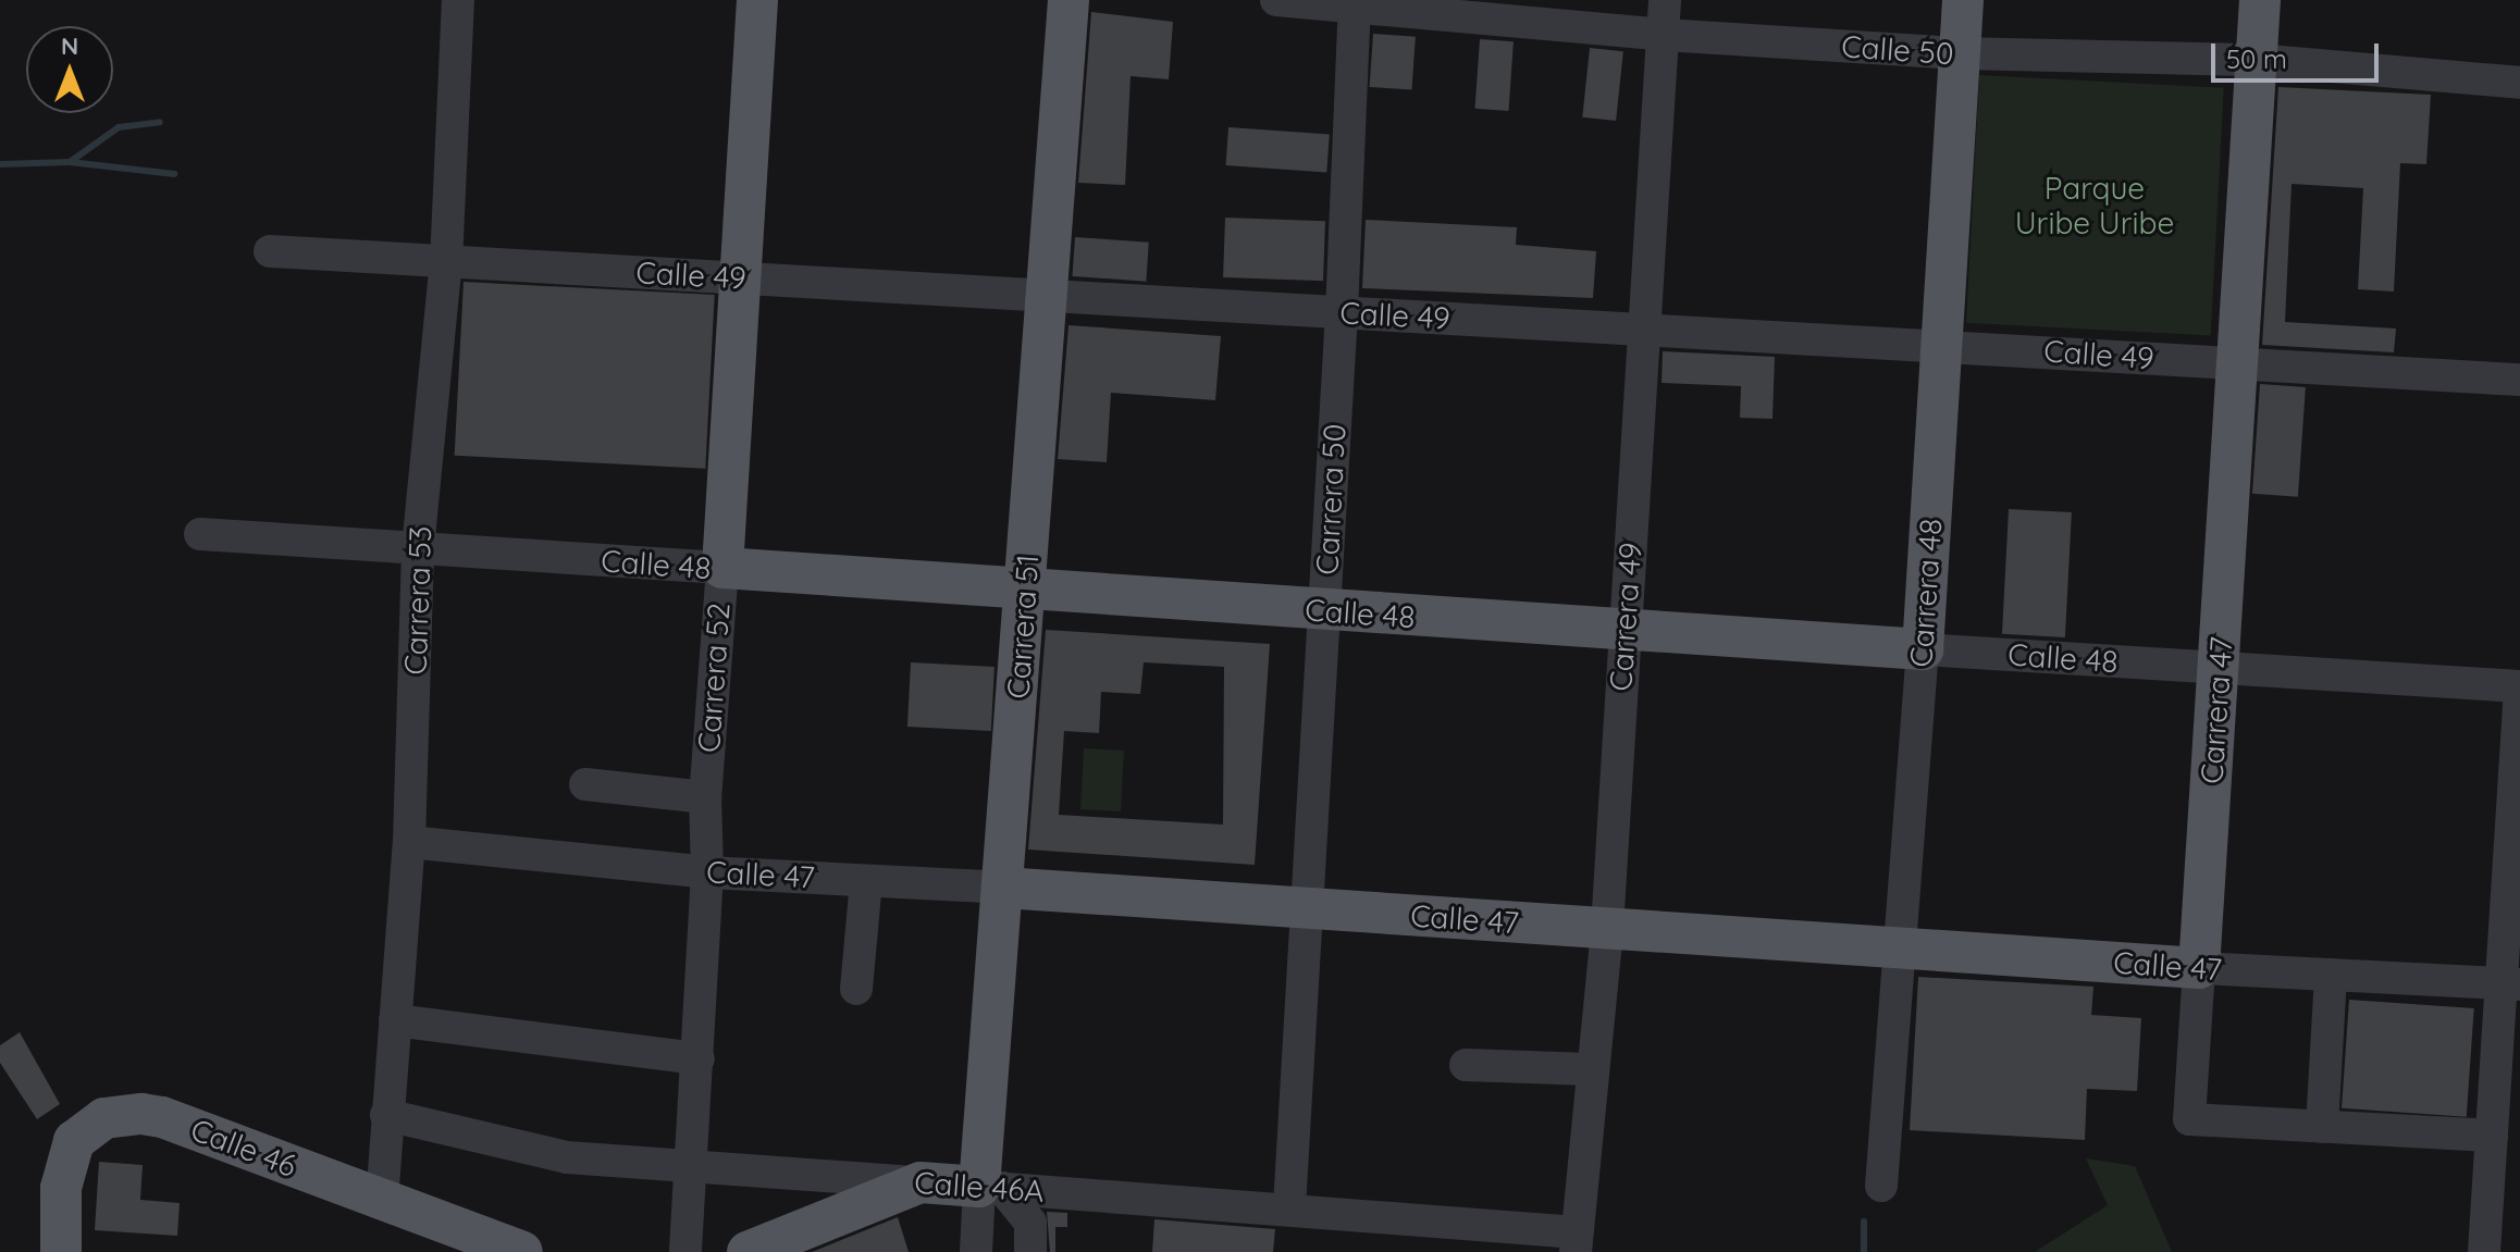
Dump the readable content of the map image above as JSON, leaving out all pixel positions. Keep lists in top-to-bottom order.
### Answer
{
  "streets": {
    "main road": [
      "Calle 48",
      "Carrera 48",
      "Carrera 51",
      "Carrera 52",
      "Carrera 47",
      "Calle 47",
      "Calle 46",
      "Calle 46A"
    ],
    "street": [
      "Calle 50",
      "Calle 49",
      "Carrera 50",
      "Carrera 53",
      "Carrera 49"
    ]
  },
  "crossings": [
    ["Calle 50", "Carrera 50"],
    ["Calle 50", "Carrera 48"],
    ["Calle 50", "Carrera 49"],
    ["Calle 50", "Carrera 47"],
    ["Calle 49", "Carrera 50"],
    ["Calle 49", "Carrera 48"],
    ["Calle 49", "Carrera 53"],
    ["Calle 49", "Carrera 49"],
    ["Calle 49", "Carrera 51"],
    ["Calle 49", "Carrera 52"],
    ["Calle 49", "Carrera 47"],
    ["Carrera 50", "Calle 48"],
    ["Carrera 50", "Calle 47"],
    ["Carrera 50", "Calle 46A"],
    ["Calle 48", "Carrera 48"],
    ["Calle 48", "Carrera 53"],
    ["Calle 48", "Carrera 49"],
    ["Calle 48", "Carrera 51"],
    ["Calle 48", "Carrera 52"],
    ["Calle 48", "Carrera 47"],
    ["Carrera 48", "Calle 47"],
    ["Carrera 53", "Calle 47"],
    ["Carrera 53", "Calle 46"],
    ["Carrera 53", "Calle 46A"],
    ["Carrera 49", "Calle 47"],
    ["Carrera 49", "Calle 46A"],
    ["Carrera 51", "Calle 47"],
    ["Carrera 51", "Calle 46A"],
    ["Carrera 52", "Calle 47"],
    ["Carrera 52", "Calle 46A"],
    ["Carrera 47", "Calle 47"]
  ],
  "parks": ["Parque Uribe Uribe"],
  "scale_bar": "50 m",
  "north": "top"
}
